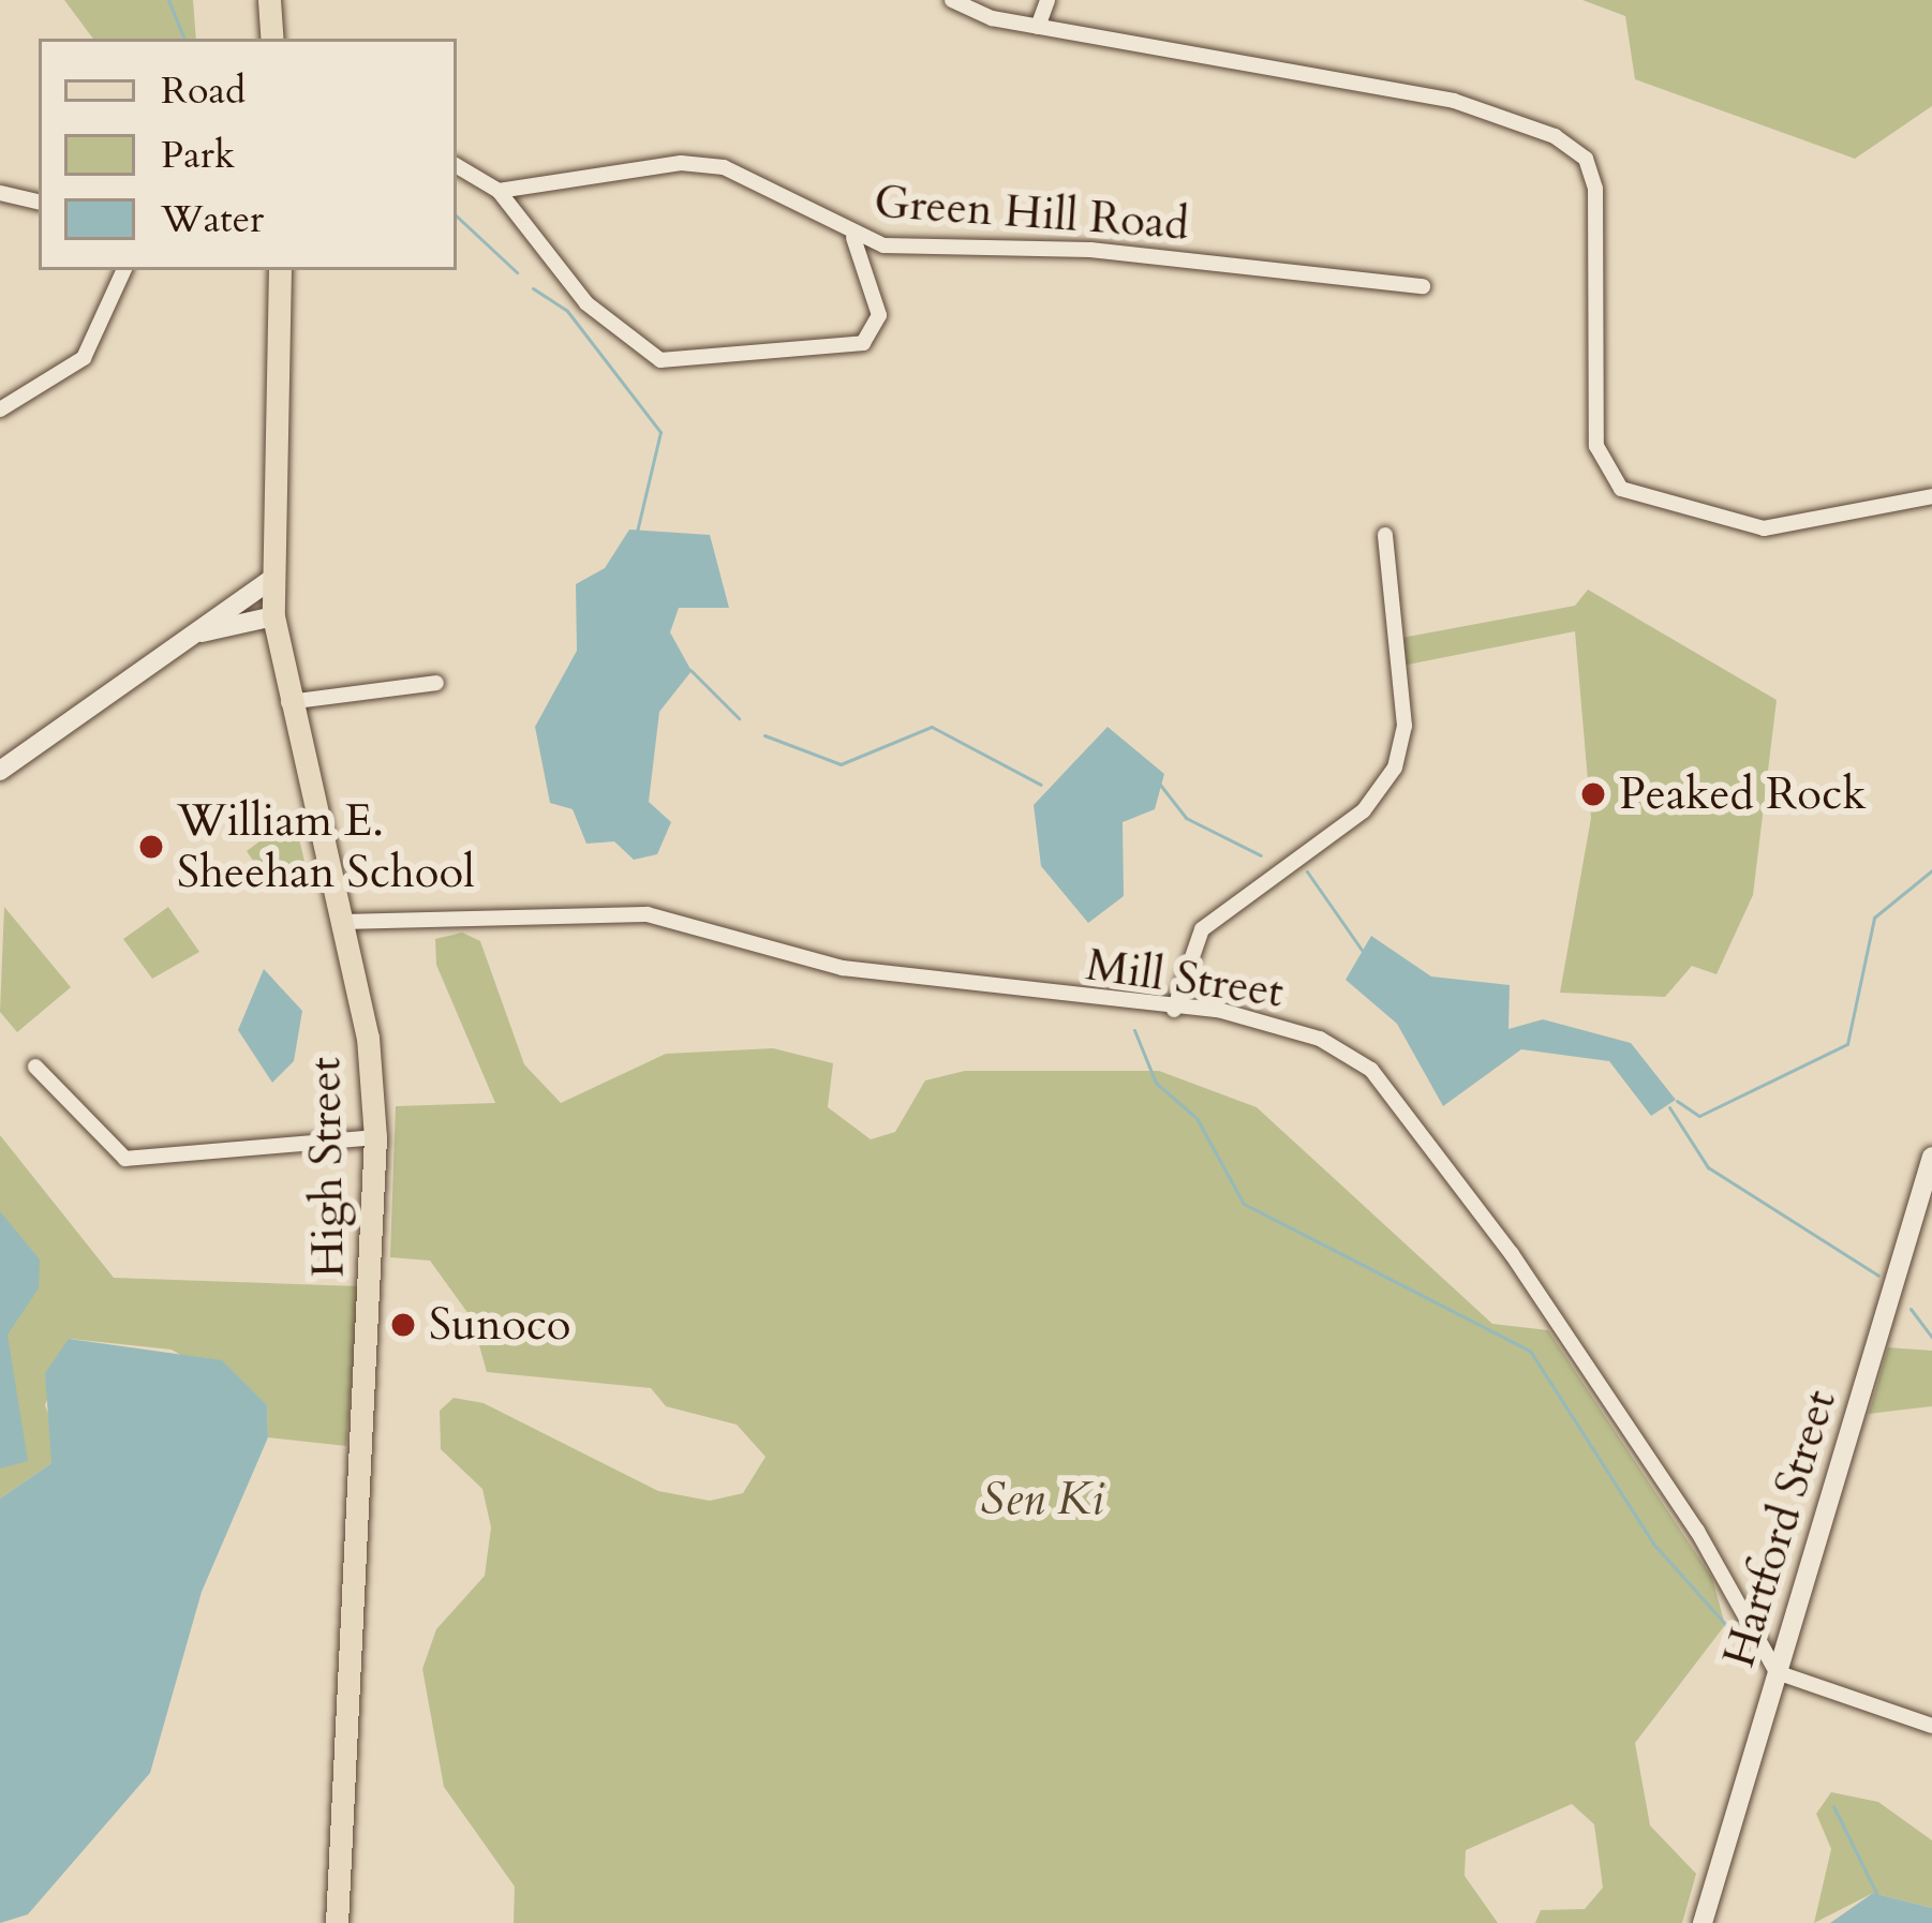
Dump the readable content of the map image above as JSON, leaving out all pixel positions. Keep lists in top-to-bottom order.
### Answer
{
  "streets": {
    "main road": ["High Street"],
    "street": ["Green Hill Road", "Mill Street", "Hartford Street"]
  },
  "crossings": [
    ["Mill Street", "High Street"],
    ["Mill Street", "Hartford Street"]
  ],
  "parks": ["Sen Ki"],
  "places": ["Peaked Rock", "William E. Sheehan School", "Sunoco"],
  "legend": ["Road", "Park", "Water"]
}
